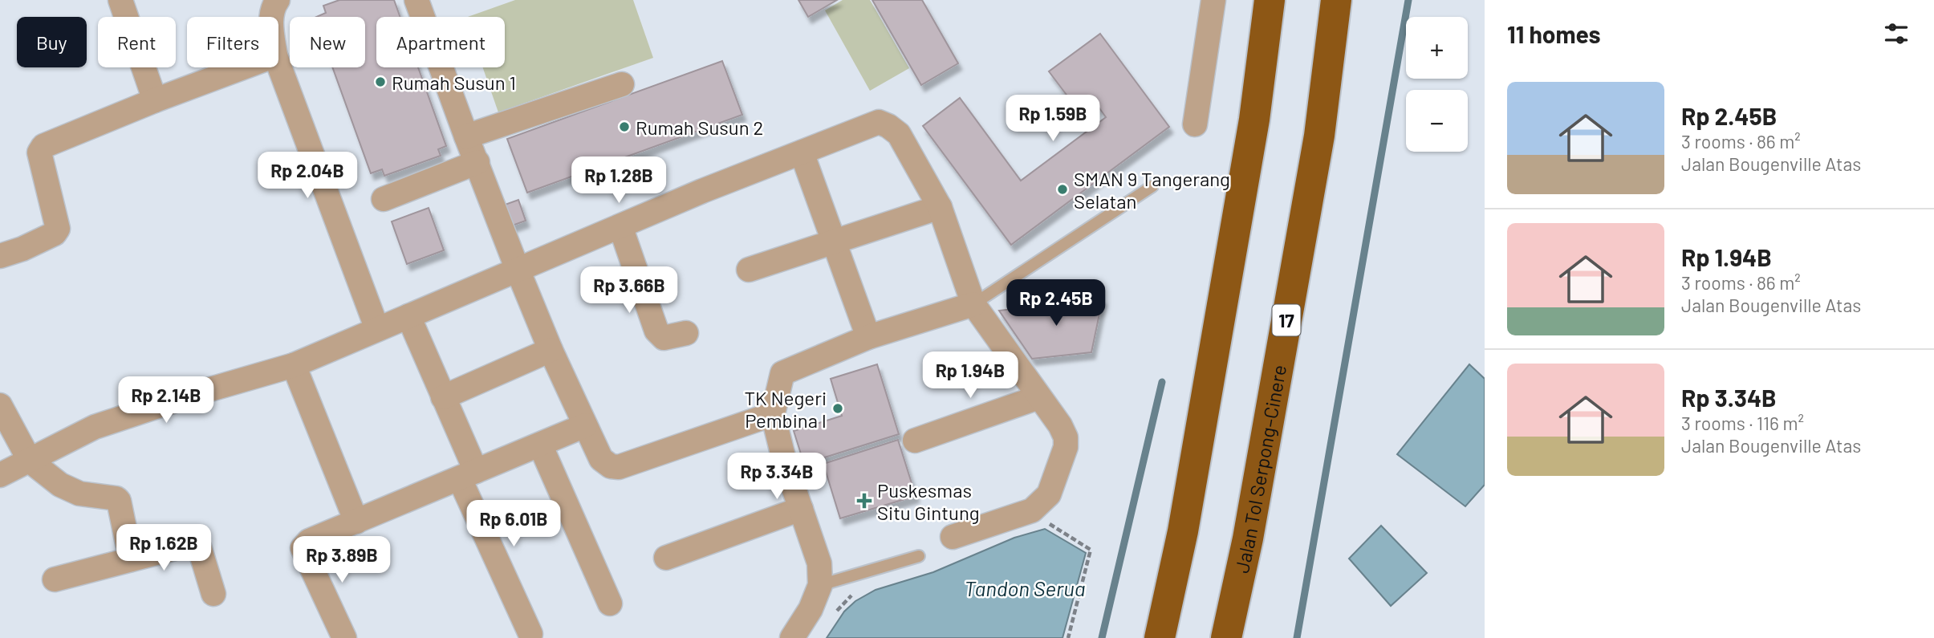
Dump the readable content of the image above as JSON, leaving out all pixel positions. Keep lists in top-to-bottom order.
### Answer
{
  "streets": {
    "highway": ["17", "Jalan Tol Serpong–Cinere"]
  },
  "water": ["Tandon Serua"],
  "places": {
    "other": [
      "Rumah Susun 1",
      "Rumah Susun 2",
      "SMAN 9 Tangerang Selatan",
      "TK Negeri Pembina I"
    ],
    "health": ["Puskesmas Situ Gintung"]
  },
  "page": {
    "heading": "11 homes",
    "map_buttons": ["+", "−"],
    "chip": [
      "Buy",
      "Rent",
      "Filters",
      "New",
      "Apartment"
    ],
    "list": [
      {
        "name": "Rp 2.45B",
        "note": "3 rooms · 86 m² · Jalan Bougenville Atas"
      },
      {
        "name": "Rp 1.94B",
        "note": "3 rooms · 86 m² · Jalan Bougenville Atas"
      },
      {
        "name": "Rp 3.34B",
        "note": "3 rooms · 116 m² · Jalan Bougenville Atas"
      }
    ],
    "price": [
      "Rp 1.59B",
      "Rp 2.04B",
      "Rp 1.28B",
      "Rp 3.66B",
      "Rp 2.45B",
      "Rp 1.94B",
      "Rp 2.14B",
      "Rp 3.34B",
      "Rp 6.01B",
      "Rp 1.62B",
      "Rp 3.89B"
    ]
  }
}
